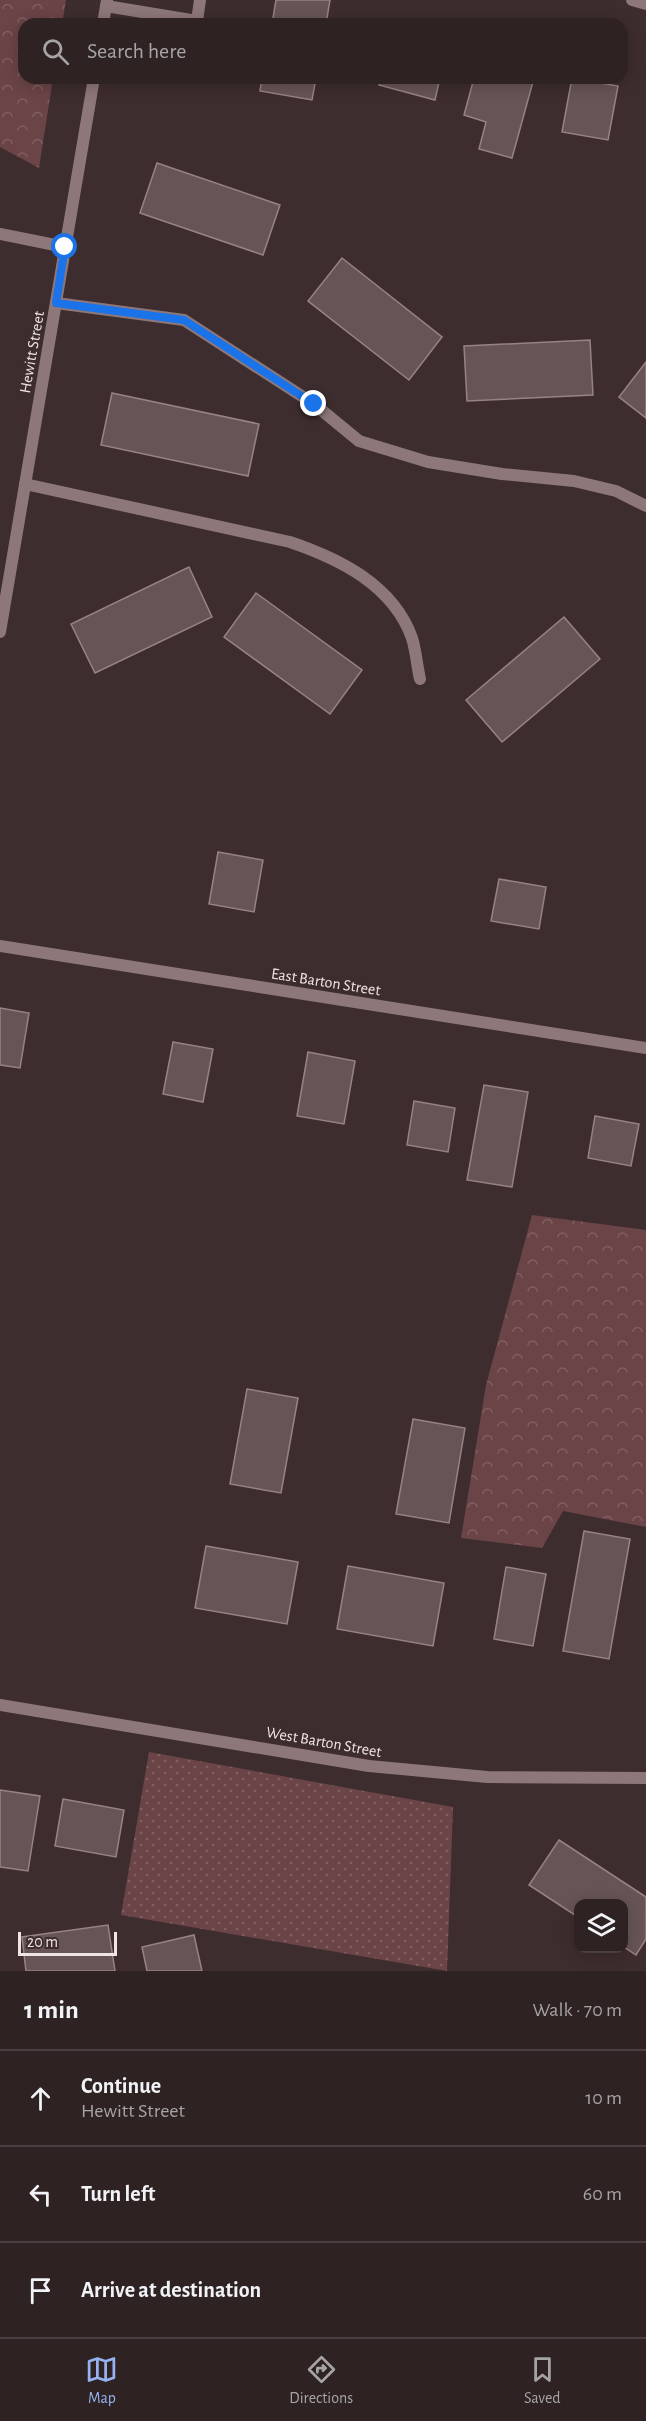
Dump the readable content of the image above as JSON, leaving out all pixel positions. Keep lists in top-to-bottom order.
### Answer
{
  "streets": {
    "street": ["Hewitt Street", "East Barton Street", "West Barton Street"]
  },
  "scale_bar": "20 m",
  "page": {
    "search": "Search here",
    "scale": "20 m",
    "heading": ["1 min", "Walk · 70 m"],
    "list": [
      ["Continue", "Hewitt Street", "10 m"],
      ["Turn left", "60 m"],
      "Arrive at destination"
    ],
    "nav": ["Map", "Directions", "Saved"]
  }
}
